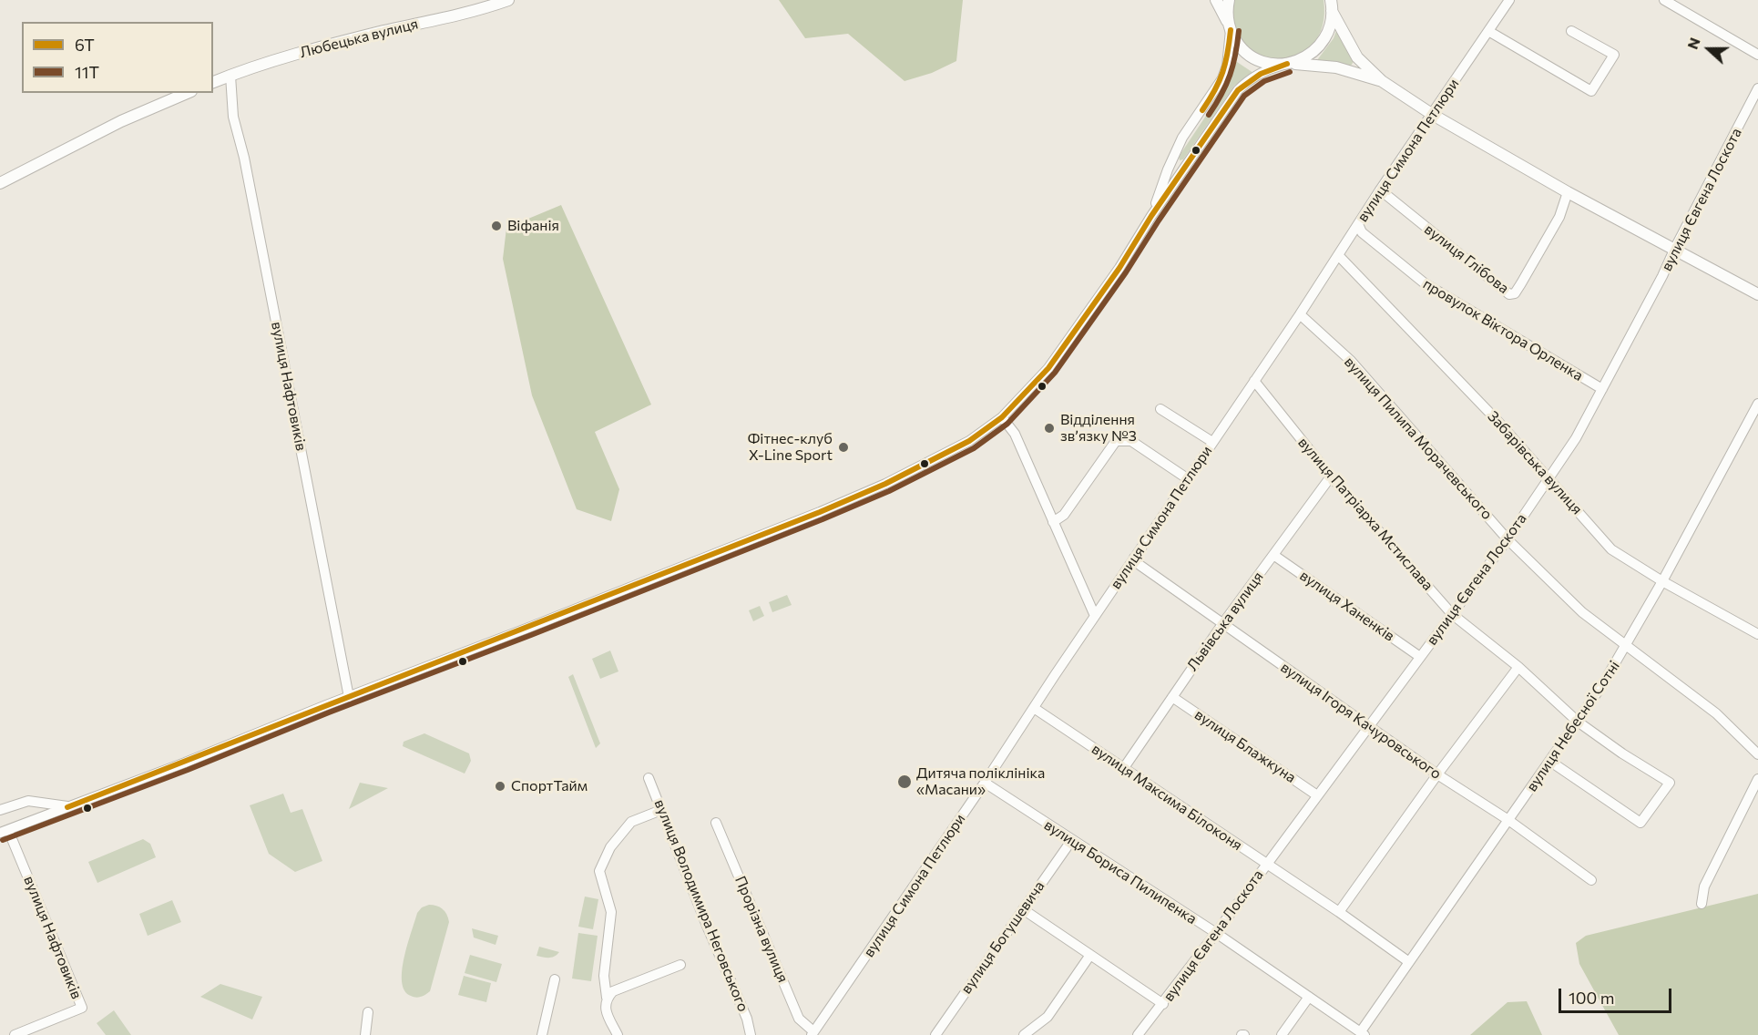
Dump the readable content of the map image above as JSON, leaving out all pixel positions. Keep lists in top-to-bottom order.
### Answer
{
  "streets": {
    "main road": ["Любецька вулиця"],
    "street": [
      "вулиця Симона Петлюри",
      "вулиця Євгена Лоскота",
      "вулиця Глібова",
      "провулок Віктора Орленка",
      "вулиця Нафтовиків",
      "вулиця Пилипа Морачевського",
      "Забарівська вулиця",
      "вулиця Патріарха Мстислава",
      "вулиця Ханенків",
      "Львівська вулиця",
      "вулиця Ігоря Качуровського",
      "вулиця Небесної Сотні",
      "вулиця Блажкуна",
      "вулиця Максима Білоконя",
      "вулиця Бориса Пилипенка",
      "вулиця Володимира Неговського",
      "Прорізна вулиця",
      "вулиця Богушевича"
    ]
  },
  "crossings": [
    ["Любецька вулиця", "вулиця Нафтовиків"],
    ["вулиця Симона Петлюри", "вулиця Глібова"],
    ["вулиця Симона Петлюри", "провулок Віктора Орленка"],
    ["вулиця Симона Петлюри", "вулиця Пилипа Морачевського"],
    ["вулиця Симона Петлюри", "Забарівська вулиця"],
    ["вулиця Симона Петлюри", "вулиця Патріарха Мстислава"],
    ["вулиця Симона Петлюри", "вулиця Ігоря Качуровського"],
    ["вулиця Симона Петлюри", "вулиця Максима Білоконя"],
    ["вулиця Симона Петлюри", "вулиця Бориса Пилипенка"],
    ["вулиця Симона Петлюри", "Прорізна вулиця"],
    ["вулиця Євгена Лоскота", "провулок Віктора Орленка"],
    ["вулиця Євгена Лоскота", "вулиця Пилипа Морачевського"],
    ["вулиця Євгена Лоскота", "Забарівська вулиця"],
    ["вулиця Євгена Лоскота", "вулиця Патріарха Мстислава"],
    ["вулиця Євгена Лоскота", "вулиця Ханенків"],
    ["вулиця Євгена Лоскота", "вулиця Ігоря Качуровського"],
    ["вулиця Євгена Лоскота", "вулиця Блажкуна"],
    ["вулиця Євгена Лоскота", "вулиця Максима Білоконя"],
    ["вулиця Євгена Лоскота", "вулиця Бориса Пилипенка"],
    ["вулиця Пилипа Морачевського", "вулиця Небесної Сотні"],
    ["Забарівська вулиця", "вулиця Небесної Сотні"],
    ["вулиця Патріарха Мстислава", "Львівська вулиця"],
    ["вулиця Патріарха Мстислава", "вулиця Небесної Сотні"],
    ["вулиця Ханенків", "Львівська вулиця"],
    ["Львівська вулиця", "вулиця Ігоря Качуровського"],
    ["Львівська вулиця", "вулиця Блажкуна"],
    ["Львівська вулиця", "вулиця Максима Білоконя"],
    ["вулиця Ігоря Качуровського", "вулиця Небесної Сотні"],
    ["вулиця Небесної Сотні", "вулиця Максима Білоконя"],
    ["вулиця Небесної Сотні", "вулиця Бориса Пилипенка"],
    ["вулиця Бориса Пилипенка", "вулиця Богушевича"]
  ],
  "places": [
    "Віфанія",
    "Відділення зв’язку №3",
    "Фітнес-клуб X-Line Sport",
    "Дитяча поліклініка «Масани»",
    "СпортТайм"
  ],
  "lines": ["transit line 6Т", "transit line 11Т"],
  "legend": ["6Т", "11Т"],
  "scale_bar": "100 m",
  "north": "left"
}
